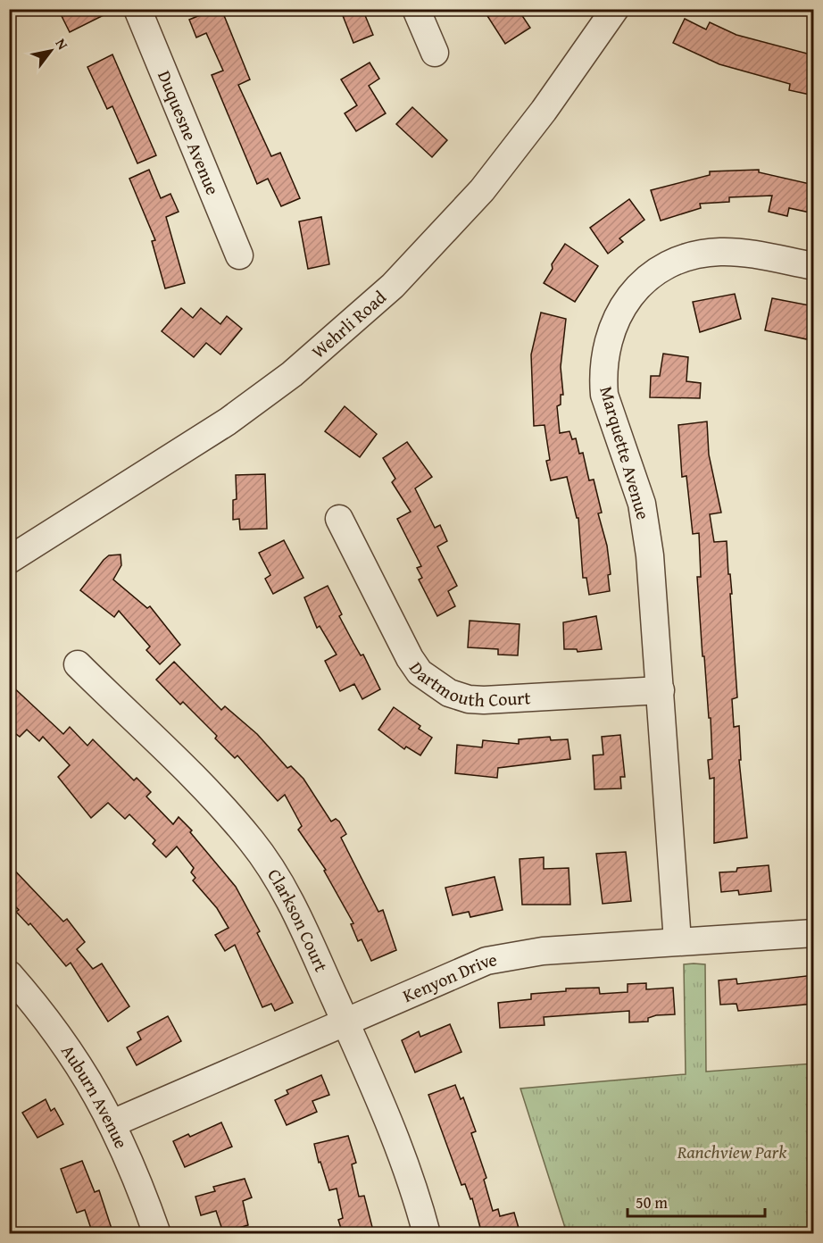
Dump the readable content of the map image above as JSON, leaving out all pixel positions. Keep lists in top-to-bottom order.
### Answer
{
  "streets": {
    "street": [
      "Duquesne Avenue",
      "Wehrli Road",
      "Marquette Avenue",
      "Dartmouth Court",
      "Clarkson Court",
      "Kenyon Drive",
      "Auburn Avenue"
    ]
  },
  "crossings": [
    ["Marquette Avenue", "Dartmouth Court"],
    ["Marquette Avenue", "Kenyon Drive"],
    ["Clarkson Court", "Kenyon Drive"],
    ["Kenyon Drive", "Auburn Avenue"]
  ],
  "parks": ["Ranchview Park"],
  "scale_bar": "50 m",
  "north": "top right"
}
